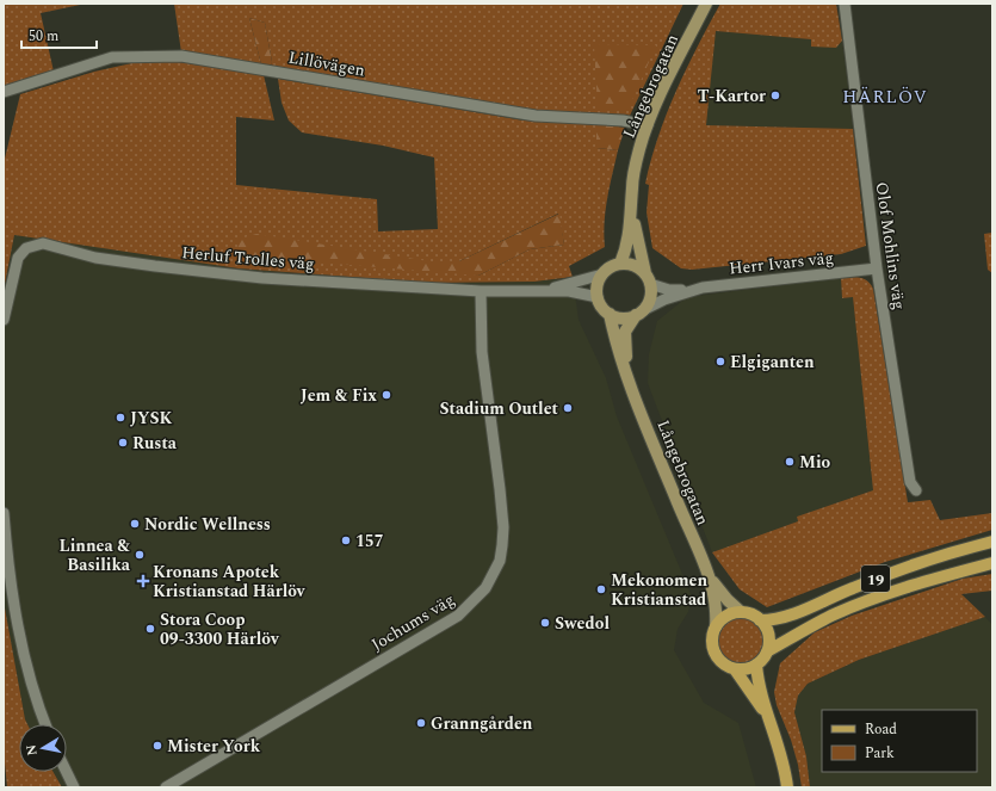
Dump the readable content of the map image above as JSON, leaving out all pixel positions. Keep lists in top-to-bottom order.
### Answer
{
  "streets": {
    "main road": ["Långebrogatan", "19"],
    "street": [
      "Lillövägen",
      "Olof Mohlins väg",
      "Herluf Trolles väg",
      "Herr Ivars väg",
      "Jochums väg"
    ]
  },
  "crossings": [
    ["Lillövägen", "Långebrogatan"],
    ["Långebrogatan", "Herluf Trolles väg"],
    ["Långebrogatan", "Herr Ivars väg"],
    ["Långebrogatan", "19"],
    ["Olof Mohlins väg", "Herr Ivars väg"],
    ["Herluf Trolles väg", "Herr Ivars väg"],
    ["Herluf Trolles väg", "Jochums väg"]
  ],
  "districts": ["HÄRLÖV"],
  "places": {
    "other": [
      "T-Kartor",
      "Elgiganten",
      "Jem & Fix",
      "Stadium Outlet",
      "JYSK",
      "Rusta",
      "Mio",
      "Nordic Wellness",
      "157",
      "Linnea & Basilika",
      "Mekonomen Kristianstad",
      "Swedol",
      "Stora Coop 09-3300 Härlöv",
      "Granngården",
      "Mister York"
    ],
    "health": ["Kronans Apotek Kristianstad Härlöv"]
  },
  "legend": ["Road", "Park"],
  "scale_bar": "50 m",
  "north": "left"
}
